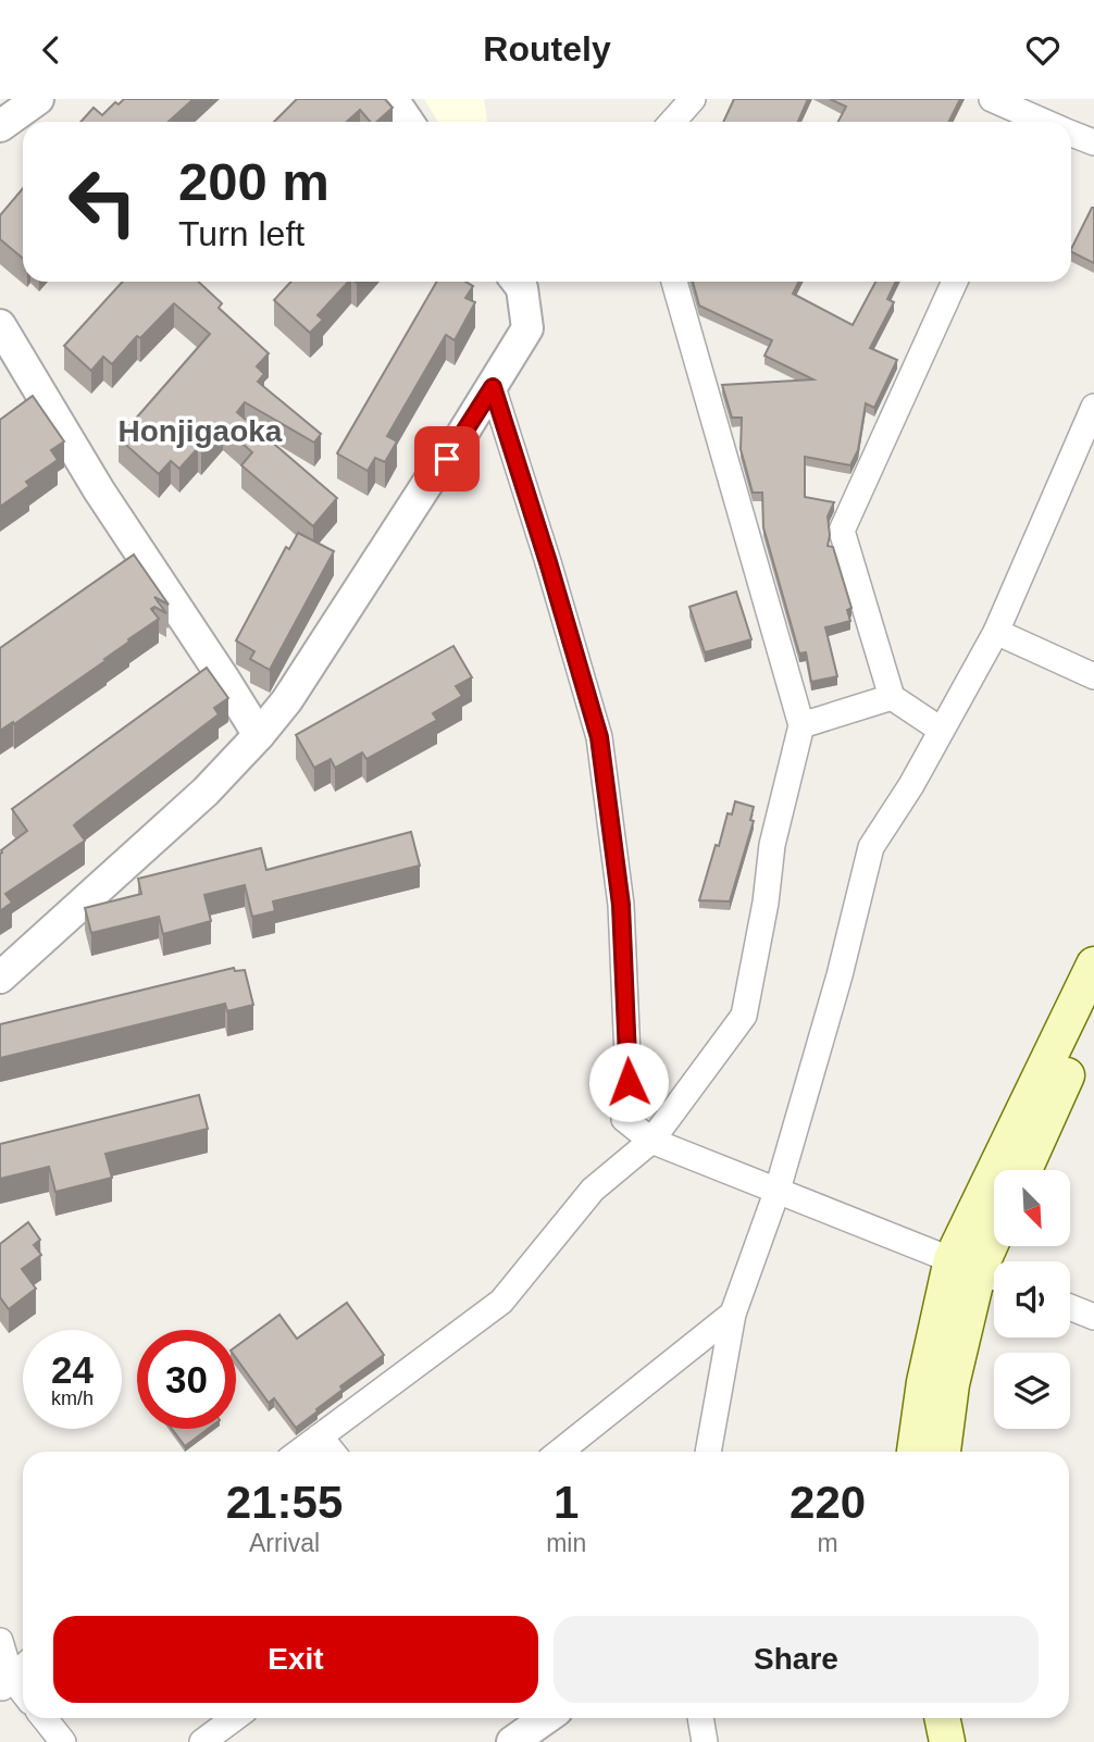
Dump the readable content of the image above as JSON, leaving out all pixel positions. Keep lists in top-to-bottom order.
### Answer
{
  "districts": ["Honjigaoka"],
  "north": "bottom right",
  "page": {
    "header": "Routely",
    "turn": ["200 m", "Turn left"],
    "speed": "24 km/h",
    "limit": "30",
    "eta": [
      "21:55",
      "Arrival",
      "1",
      "min",
      "220",
      "m"
    ],
    "buttons": ["Exit", "Share"]
  }
}
